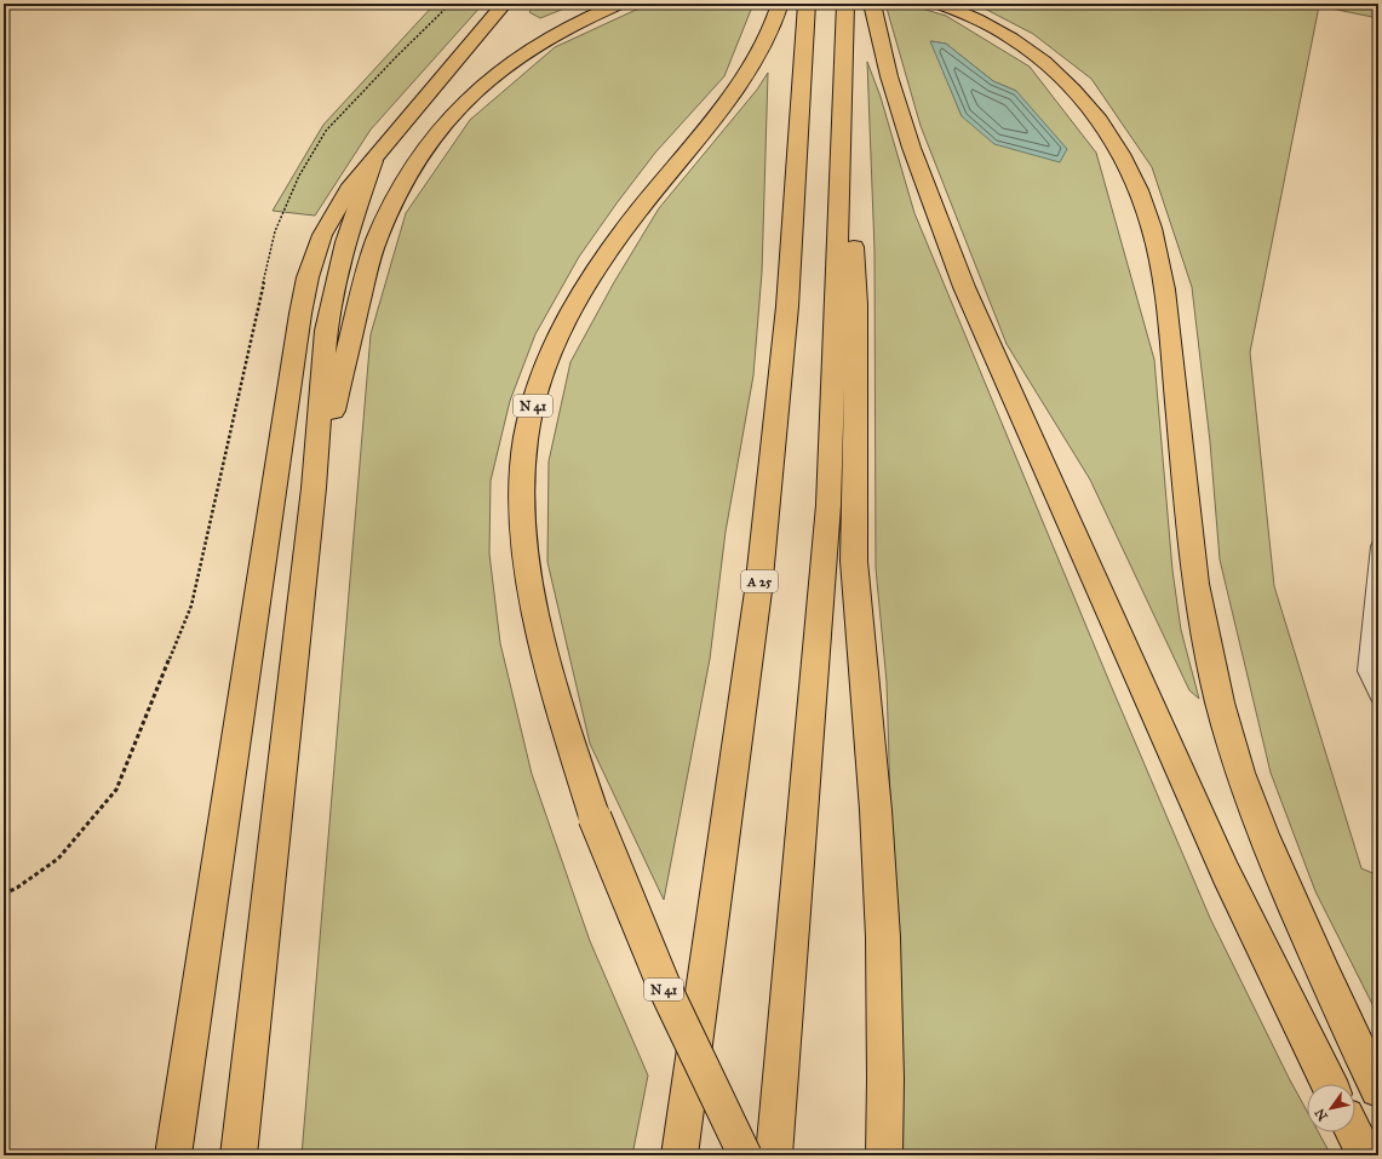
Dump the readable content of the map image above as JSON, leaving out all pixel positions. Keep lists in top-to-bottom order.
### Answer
{
  "streets": {
    "highway": ["N 41", "A 25"]
  },
  "north": "bottom left"
}
